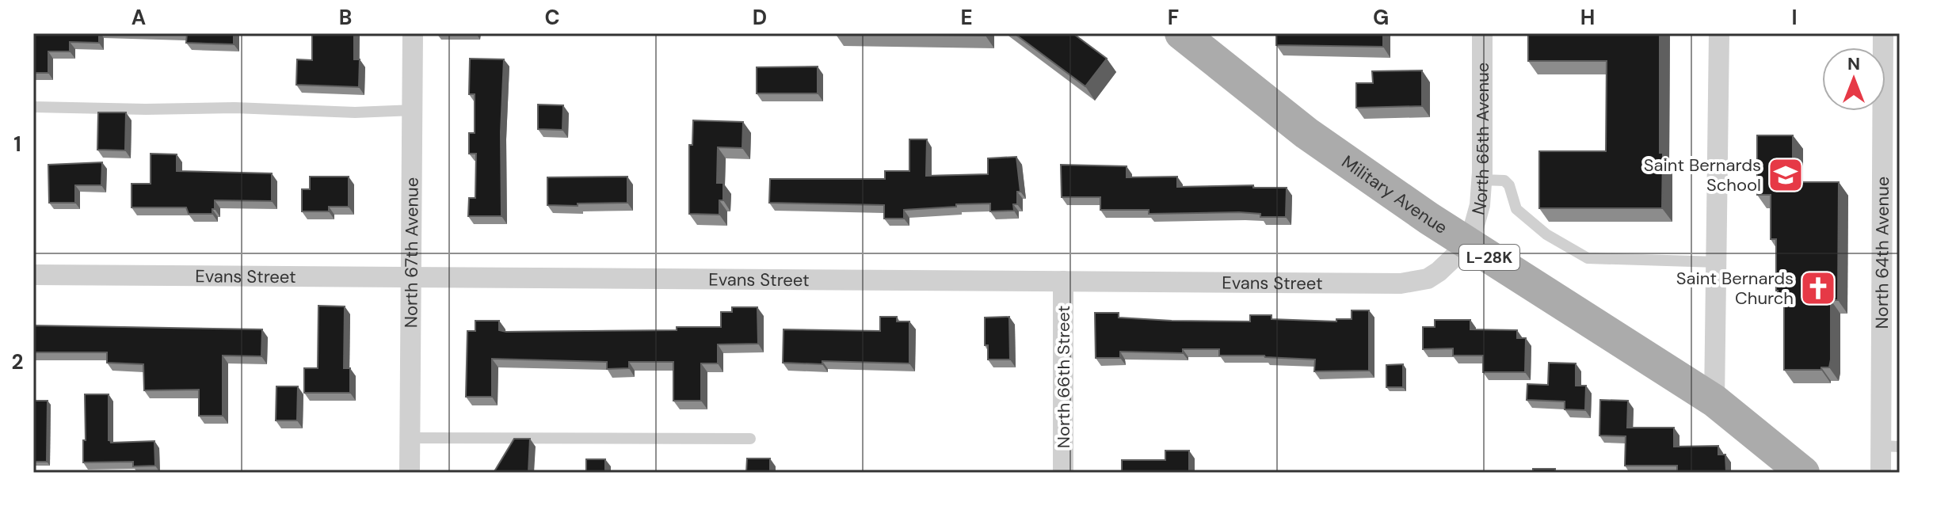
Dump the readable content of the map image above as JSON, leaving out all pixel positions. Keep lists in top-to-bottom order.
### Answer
{
  "streets": {
    "main road": ["Military Avenue", "L-28K"],
    "street": [
      "North 65th Avenue",
      "North 67th Avenue",
      "North 64th Avenue",
      "Evans Street",
      "North 66th Street"
    ]
  },
  "crossings": [
    ["North 65th Avenue", "Military Avenue"],
    ["North 65th Avenue", "Evans Street"],
    ["Military Avenue", "Evans Street"],
    ["North 67th Avenue", "Evans Street"],
    ["Evans Street", "North 66th Street"]
  ],
  "places": {
    "school or university": ["Saint Bernards School"],
    "church": ["Saint Bernards Church"]
  },
  "north": "top",
  "grid": {
    "columns": [
      "A",
      "B",
      "C",
      "D",
      "E",
      "F",
      "G",
      "H",
      "I"
    ],
    "rows": ["1", "2"]
  }
}
